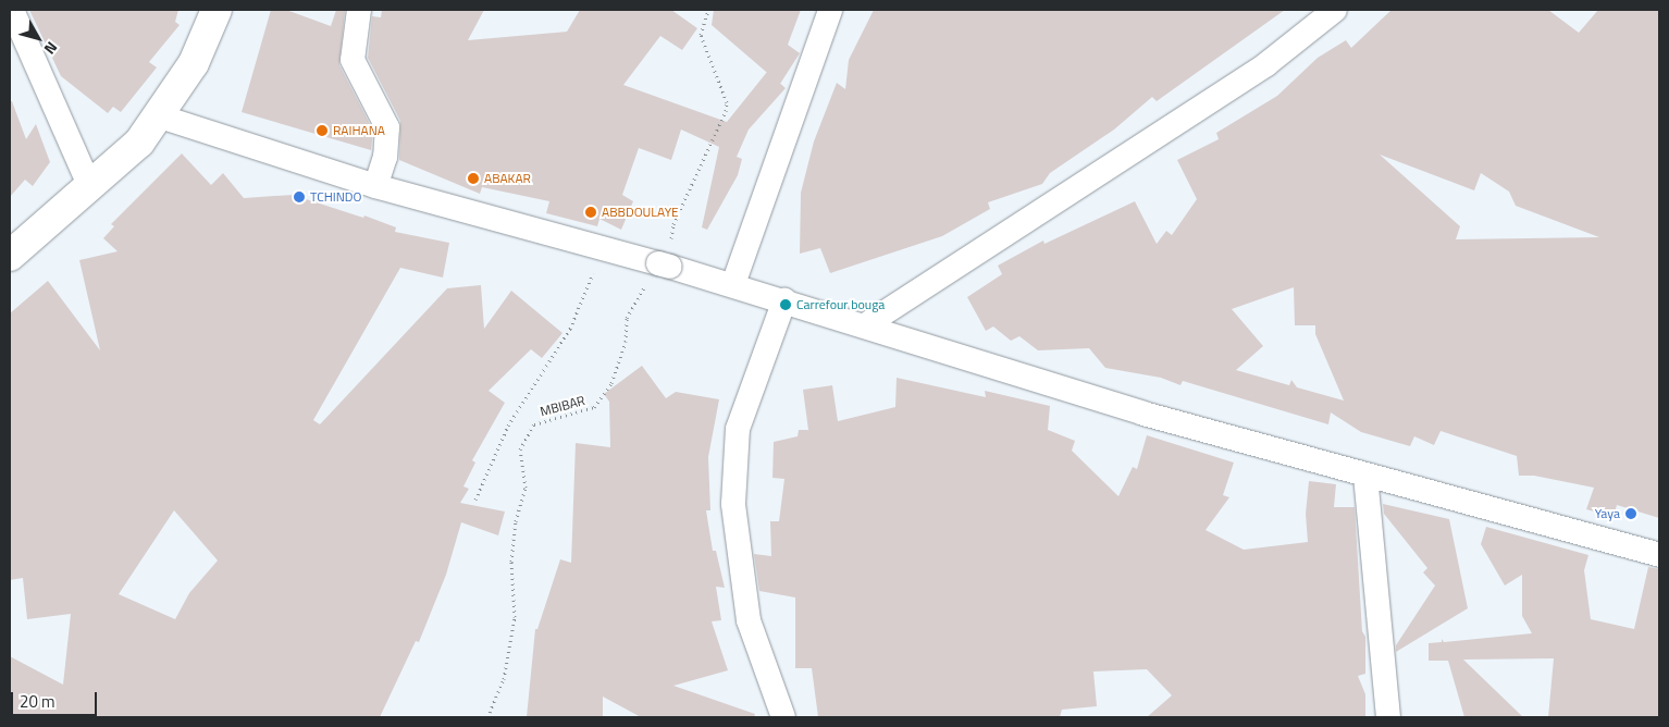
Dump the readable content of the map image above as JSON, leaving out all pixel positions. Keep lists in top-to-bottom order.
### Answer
{
  "streets": {
    "path": ["MBIBAR"]
  },
  "places": [
    "RAIHANA",
    "ABAKAR",
    "TCHINDO",
    "ABBDOULAYE",
    "Carrefour bouga",
    "Yaya"
  ],
  "scale_bar": "20 m",
  "north": "bottom right"
}
